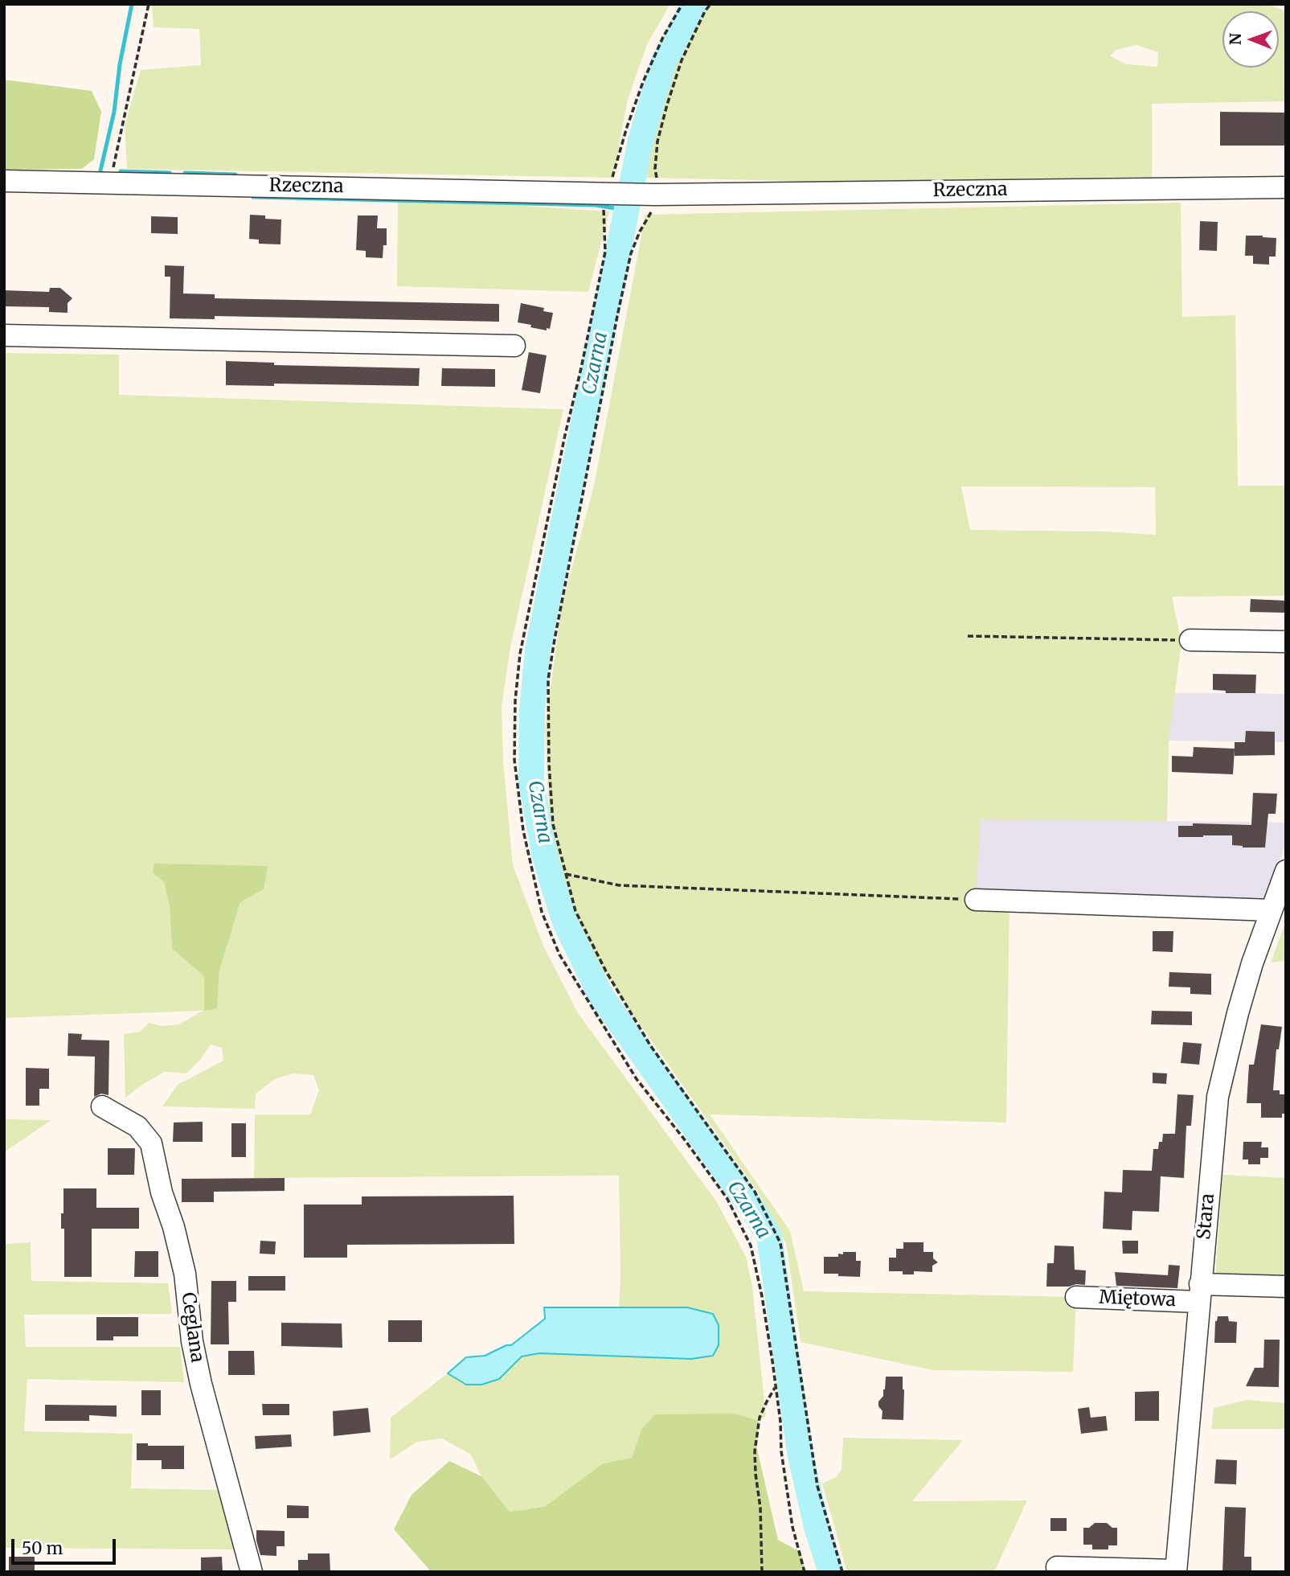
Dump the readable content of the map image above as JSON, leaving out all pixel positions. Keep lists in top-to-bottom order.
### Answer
{
  "streets": {
    "street": [
      "Rzeczna",
      "Stara",
      "Miętowa",
      "Ceglana"
    ]
  },
  "crossings": [
    ["Stara", "Miętowa"]
  ],
  "water": ["Czarna"],
  "scale_bar": "50 m",
  "north": "left"
}
